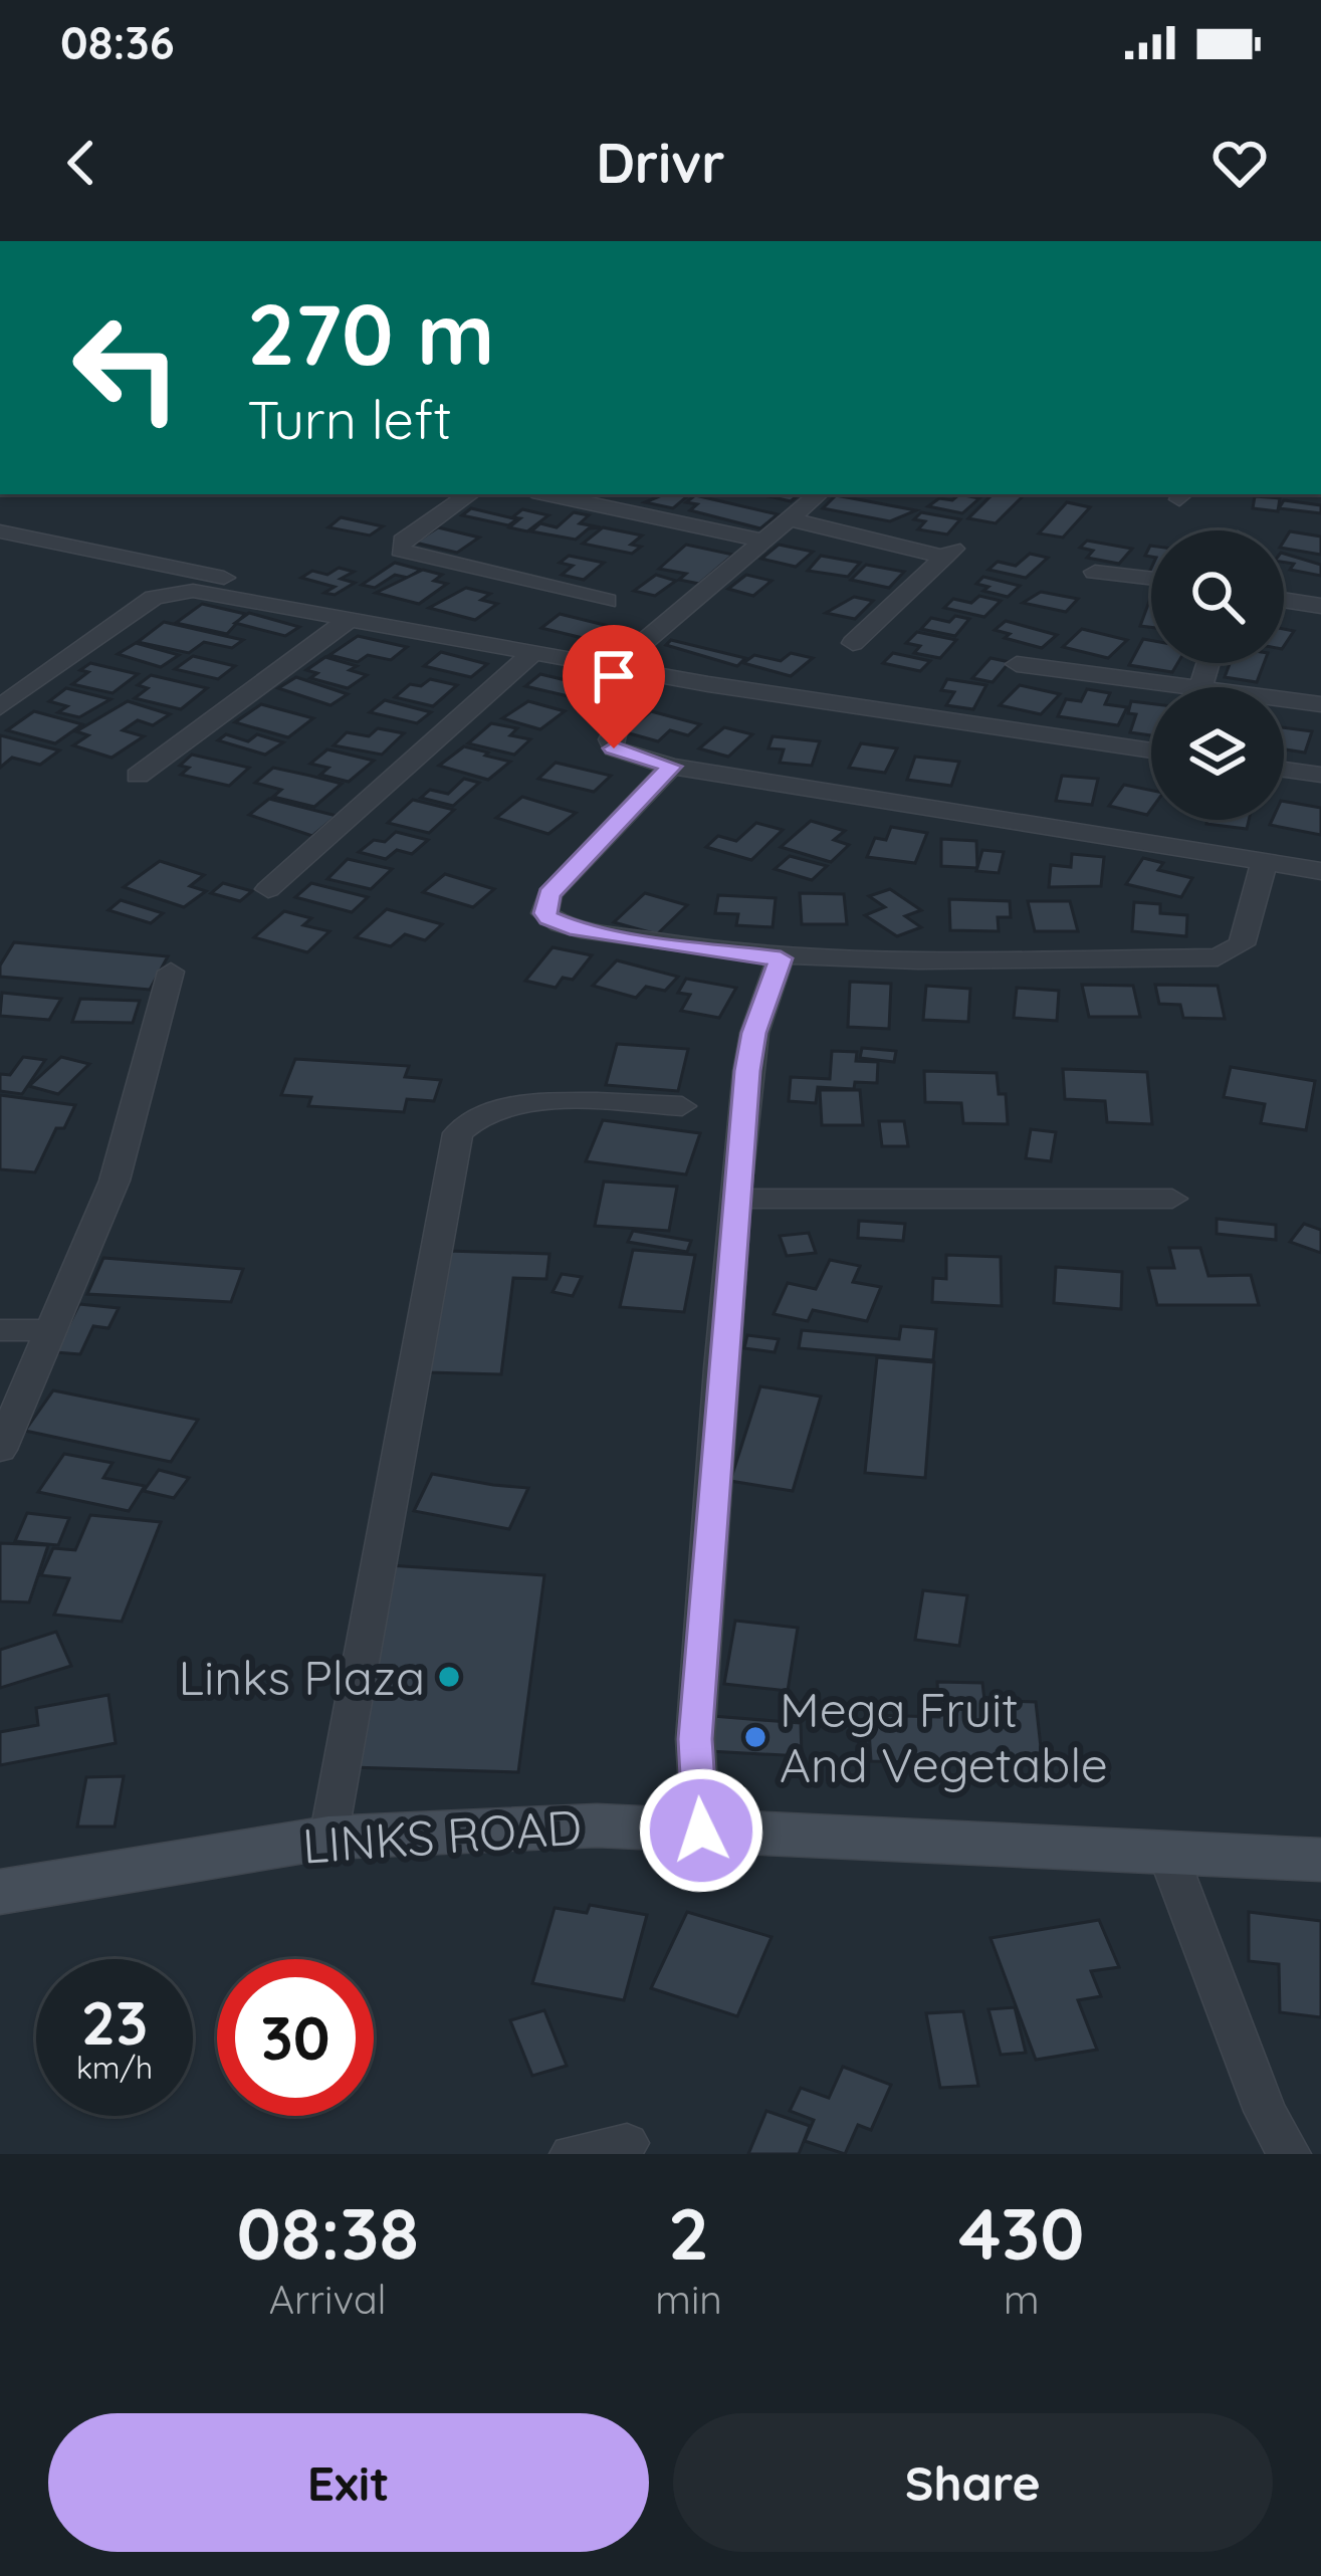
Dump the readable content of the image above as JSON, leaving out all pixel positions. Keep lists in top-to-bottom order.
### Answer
{
  "streets": {
    "main road": ["LINKS ROAD"]
  },
  "places": ["Links Plaza", "Mega Fruit And Vegetable"],
  "page": {
    "status": "08:36",
    "header": "Drivr",
    "turn": ["270 m", "Turn left"],
    "speed": "23 km/h",
    "limit": "30",
    "eta": [
      "08:38",
      "Arrival",
      "2",
      "min",
      "430",
      "m"
    ],
    "buttons": ["Exit", "Share"]
  }
}
